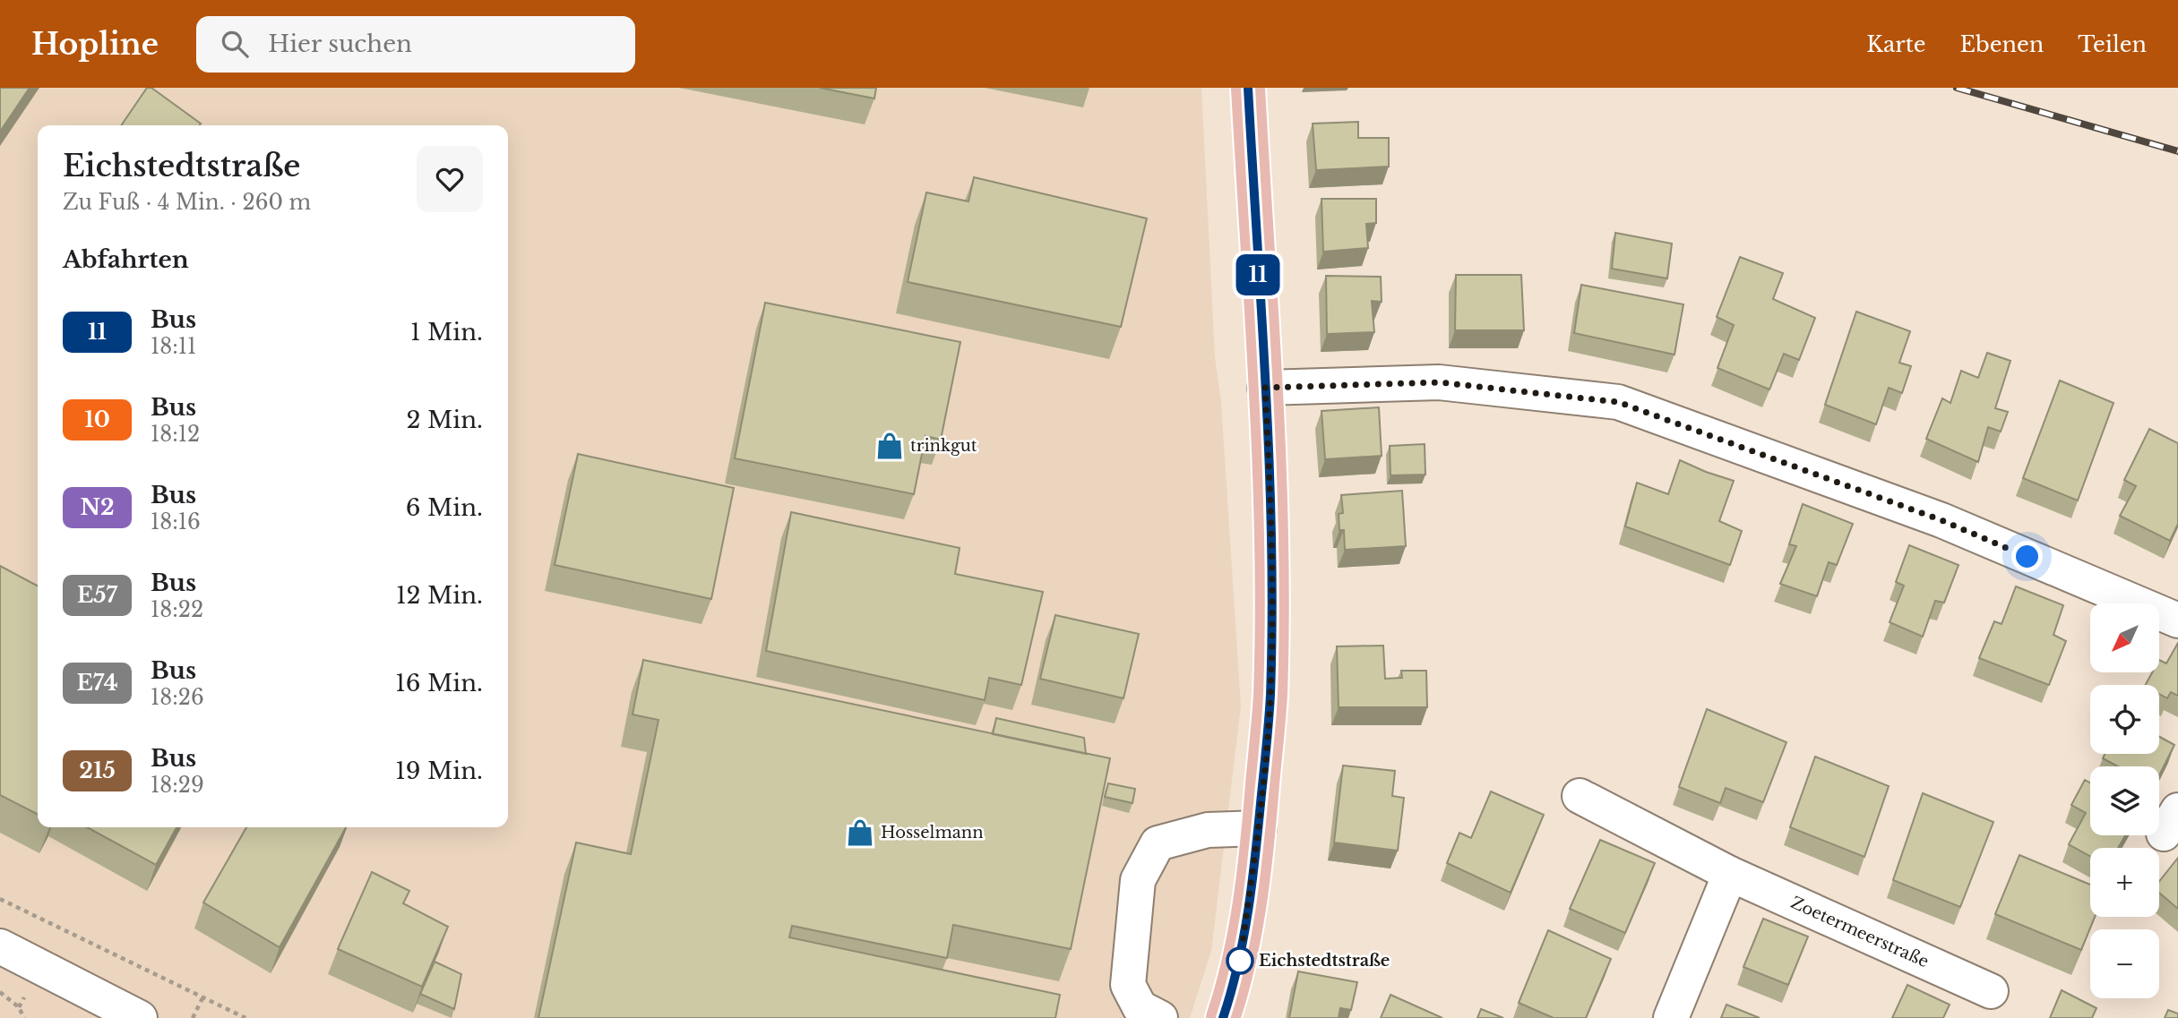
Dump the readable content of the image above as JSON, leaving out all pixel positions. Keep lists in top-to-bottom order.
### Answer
{
  "streets": {
    "street": ["Zoetermeerstraße"]
  },
  "places": {
    "shop": ["trinkgut", "Hosselmann"],
    "other": ["Eichstedtstraße"]
  },
  "lines": ["bus line 11"],
  "north": "bottom left",
  "page": {
    "header": "Hopline",
    "search": "Hier suchen",
    "nav": ["Karte", "Ebenen", "Teilen"],
    "on_map": "11",
    "heading": [
      ["Eichstedtstraße", "Zu Fuß · 4 Min. · 260 m"],
      "Abfahrten"
    ],
    "list": [
      {
        "mark": "11",
        "name": "Bus",
        "note": "18:11",
        "value": "1 Min."
      },
      {
        "mark": "10",
        "name": "Bus",
        "note": "18:12",
        "value": "2 Min."
      },
      {
        "mark": "N2",
        "name": "Bus",
        "note": "18:16",
        "value": "6 Min."
      },
      {
        "mark": "E57",
        "name": "Bus",
        "note": "18:22",
        "value": "12 Min."
      },
      {
        "mark": "E74",
        "name": "Bus",
        "note": "18:26",
        "value": "16 Min."
      },
      {
        "mark": "215",
        "name": "Bus",
        "note": "18:29",
        "value": "19 Min."
      }
    ],
    "map_buttons": ["+", "−"]
  }
}
